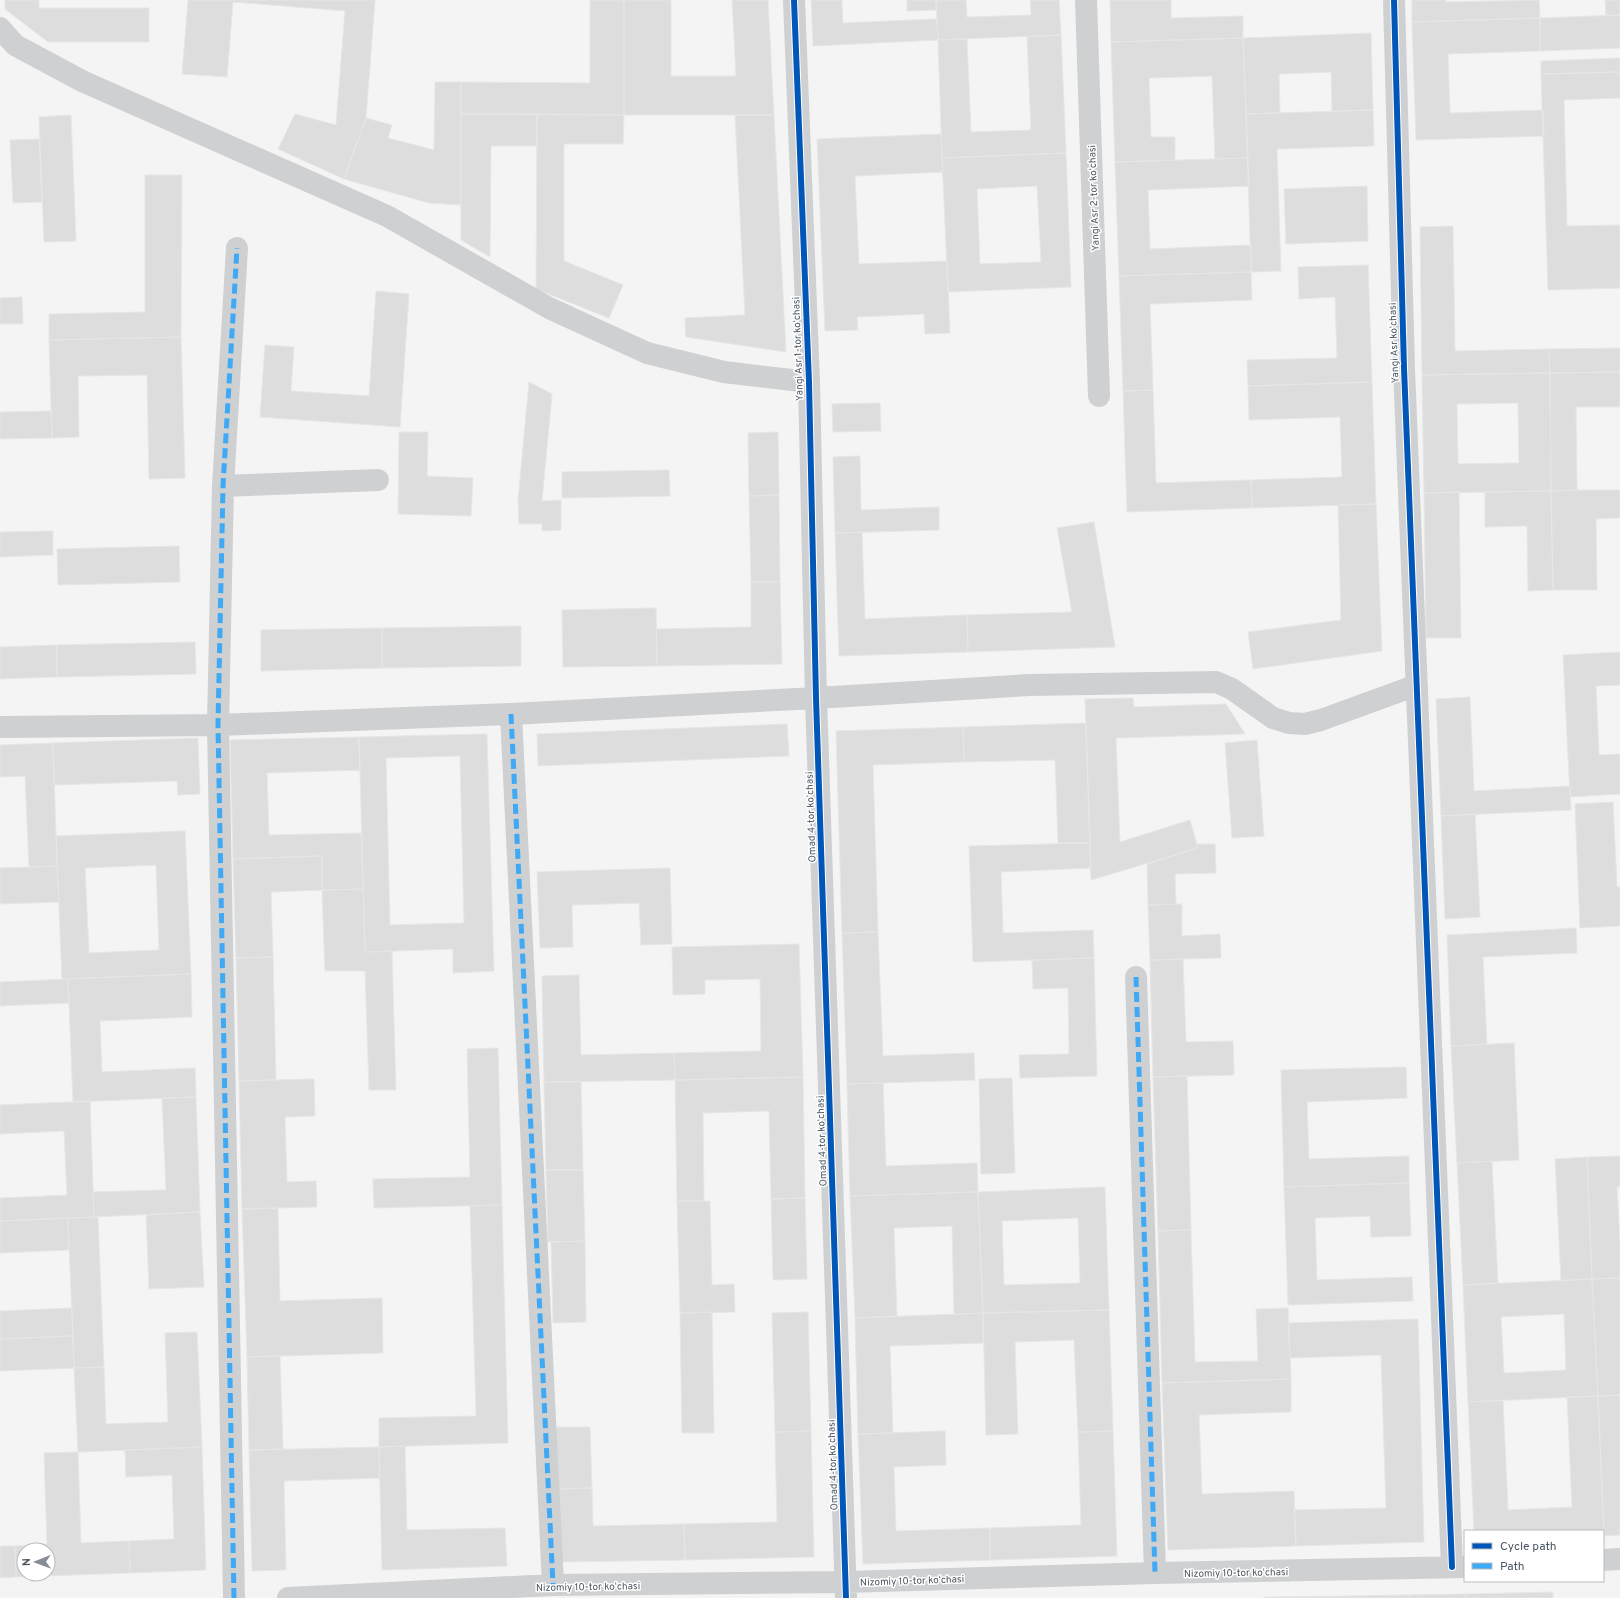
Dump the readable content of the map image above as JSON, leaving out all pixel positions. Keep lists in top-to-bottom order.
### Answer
{
  "streets": {
    "street": [
      "Yangi Asr 2-tor koʻchasi",
      "Yangi Asr koʻchasi",
      "Yangi Asr 1-tor koʻchasi",
      "Omad 4-tor koʻchasi",
      "Nizomiy 10-tor koʻchasi"
    ]
  },
  "crossings": [
    ["Yangi Asr koʻchasi", "Nizomiy 10-tor koʻchasi"],
    ["Yangi Asr 1-tor koʻchasi", "Omad 4-tor koʻchasi"],
    ["Omad 4-tor koʻchasi", "Nizomiy 10-tor koʻchasi"]
  ],
  "legend": ["Cycle path", "Path"],
  "north": "left"
}
